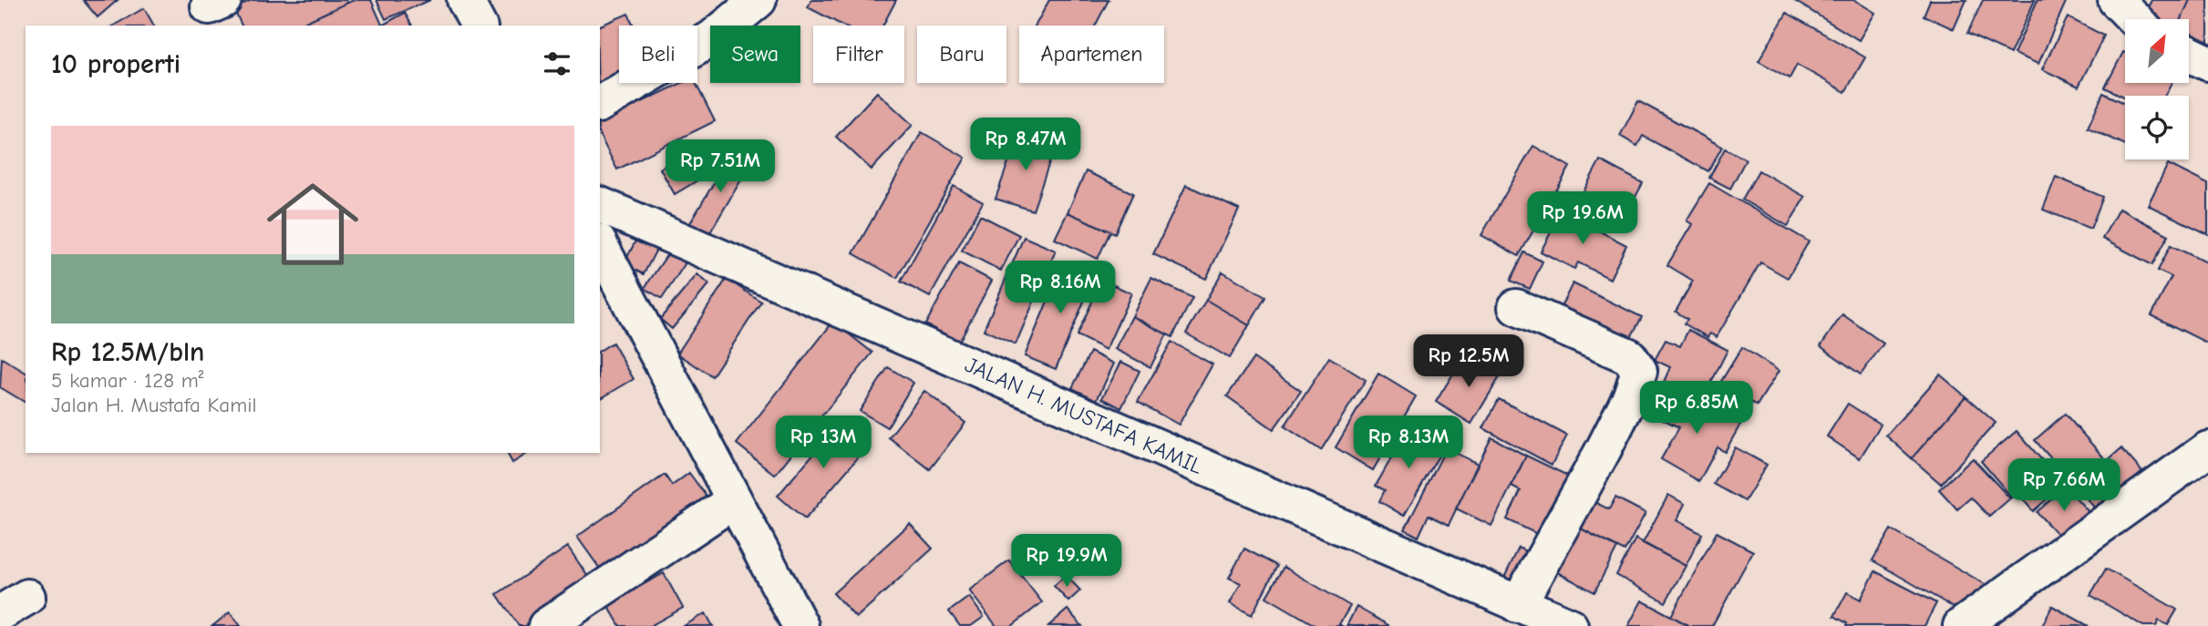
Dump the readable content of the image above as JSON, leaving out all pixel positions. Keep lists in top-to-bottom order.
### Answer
{
  "streets": {
    "street": ["JALAN H. MUSTAFA KAMIL"]
  },
  "north": "top right",
  "page": {
    "chip": [
      "Beli",
      "Sewa",
      "Filter",
      "Baru",
      "Apartemen"
    ],
    "heading": "10 properti",
    "list": [
      {
        "name": "Rp 12.5M/bln",
        "note": "5 kamar · 128 m² · Jalan H. Mustafa Kamil"
      }
    ],
    "price": [
      "Rp 8.47M",
      "Rp 7.51M",
      "Rp 19.6M",
      "Rp 8.16M",
      "Rp 12.5M",
      "Rp 6.85M",
      "Rp 13M",
      "Rp 8.13M",
      "Rp 7.66M",
      "Rp 19.9M"
    ]
  }
}
